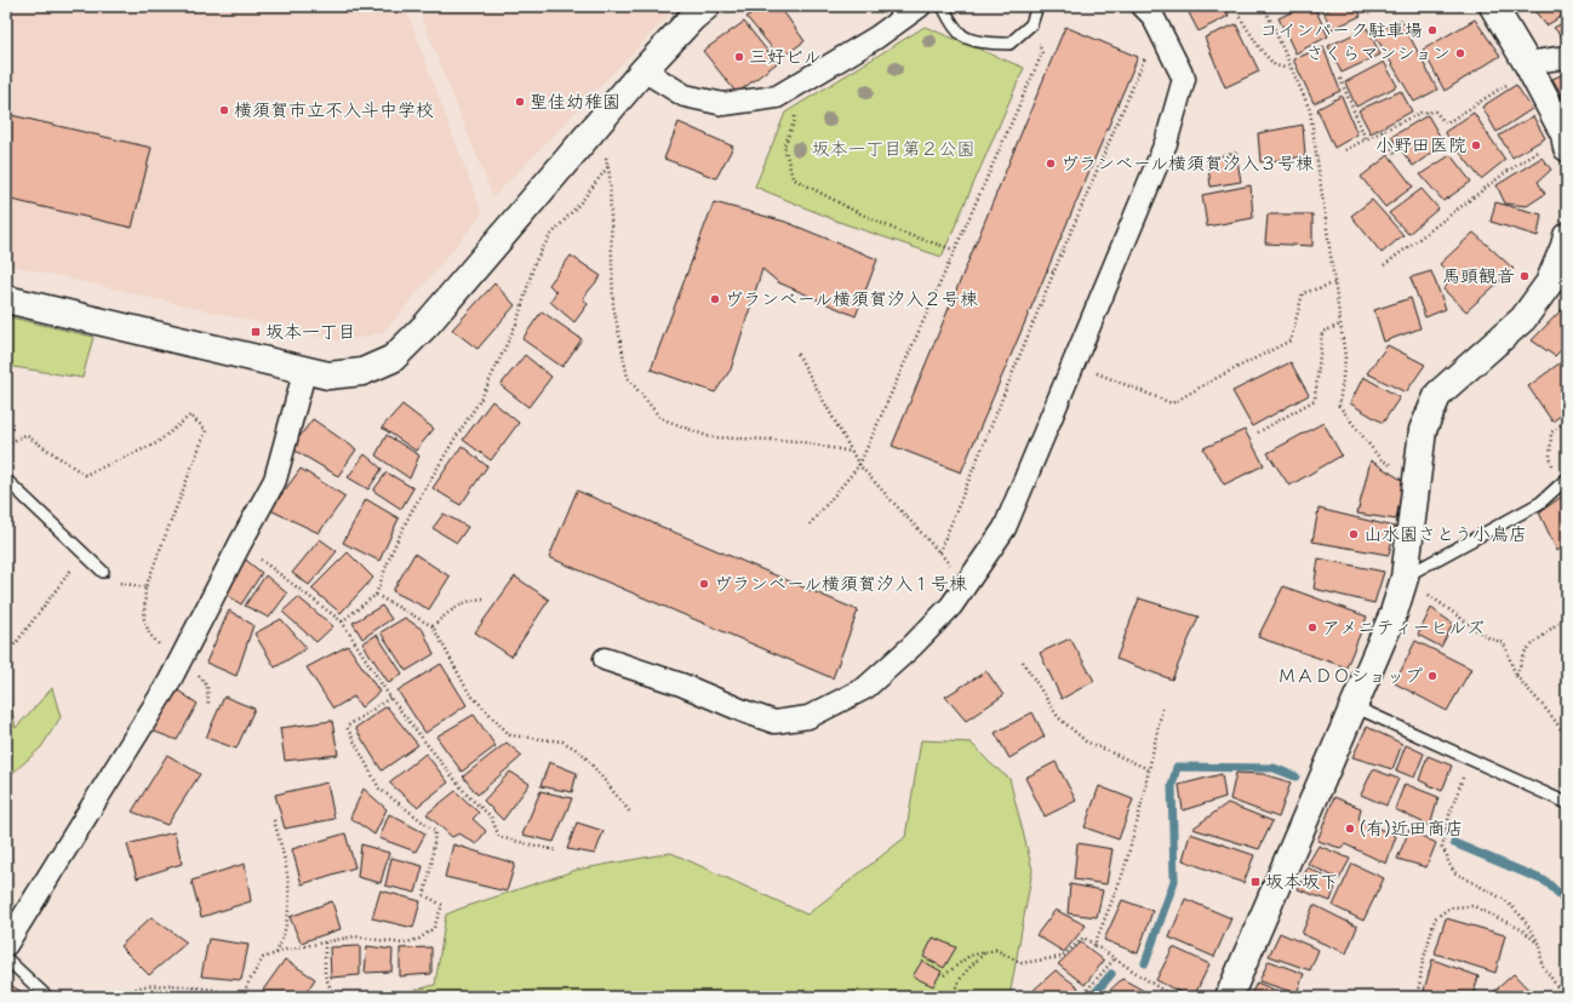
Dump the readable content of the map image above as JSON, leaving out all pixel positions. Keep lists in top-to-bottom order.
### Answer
{
  "parks": ["坂本一丁目第２公園"],
  "places": {
    "other": [
      "コインパーク駐車場",
      "さくらマンション",
      "三好ビル",
      "聖佳幼稚園",
      "横須賀市立不入斗中学校",
      "小野田医院",
      "ヴランベール横須賀汐入３号棟",
      "馬頭観音",
      "ヴランベール横須賀汐入２号棟",
      "山水園さとう小鳥店",
      "ヴランベール横須賀汐入１号棟",
      "アメニティーヒルズ",
      "ＭＡＤＯショップ",
      "(有)近田商店"
    ],
    "transit": ["坂本一丁目", "坂本坂下"]
  }
}
